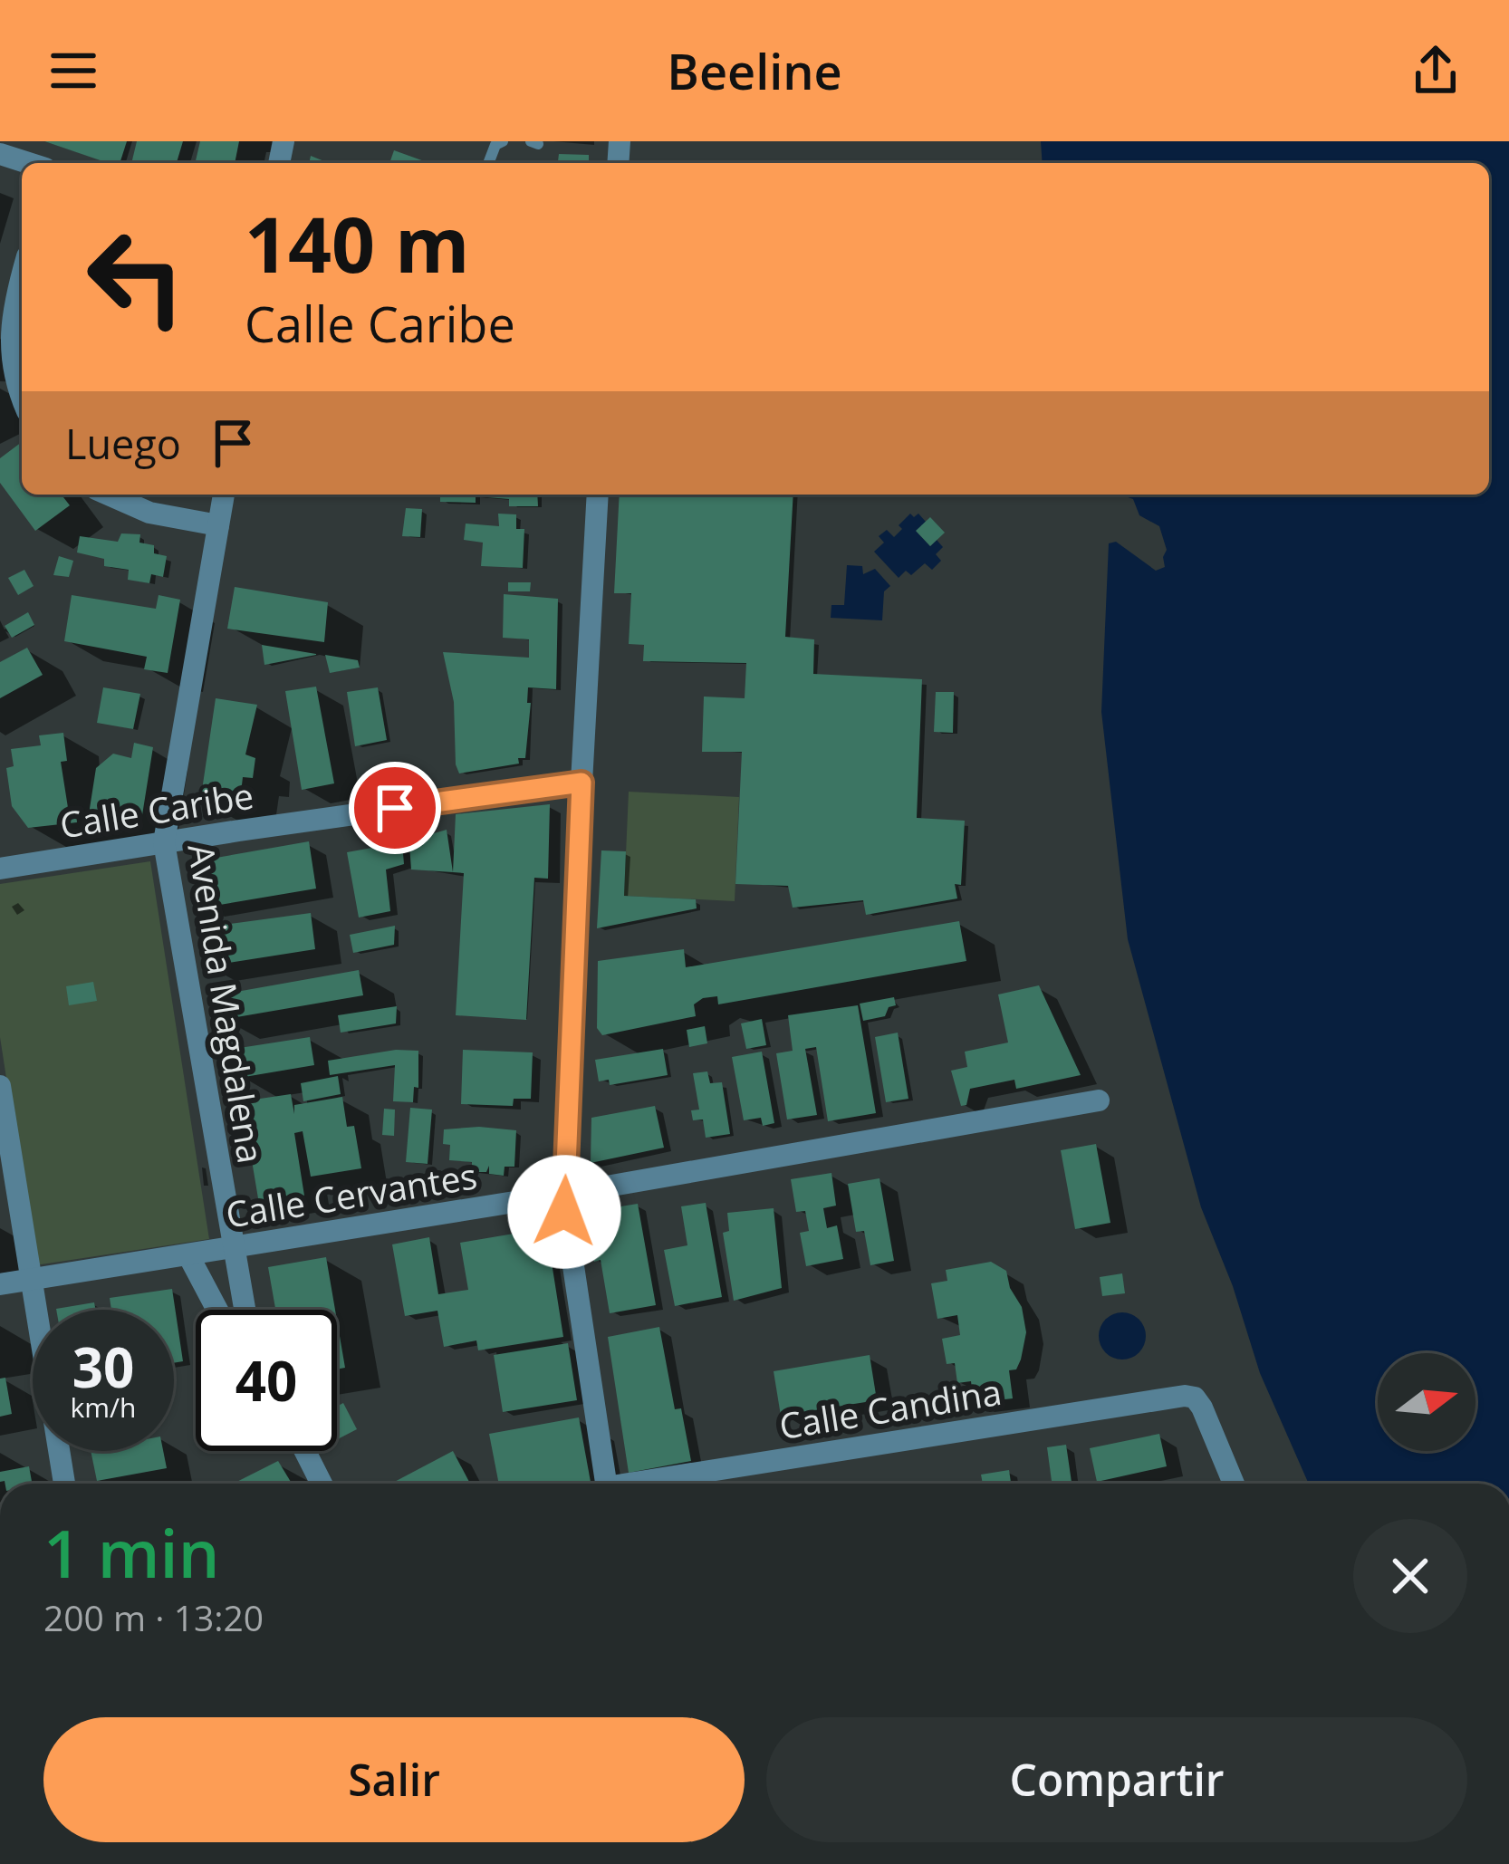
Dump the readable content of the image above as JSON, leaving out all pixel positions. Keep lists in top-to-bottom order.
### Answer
{
  "streets": {
    "street": [
      "Calle Caribe",
      "Avenida Magdalena",
      "Calle Cervantes",
      "Calle Candina"
    ]
  },
  "crossings": [
    ["Calle Caribe", "Avenida Magdalena"],
    ["Avenida Magdalena", "Calle Cervantes"]
  ],
  "north": "right",
  "page": {
    "header": "Beeline",
    "turn": ["140 m", "Calle Caribe"],
    "then": "Luego",
    "speed": "30 km/h",
    "limit": "40",
    "heading": ["1 min", "200 m · 13:20"],
    "buttons": ["Salir", "Compartir"]
  }
}
